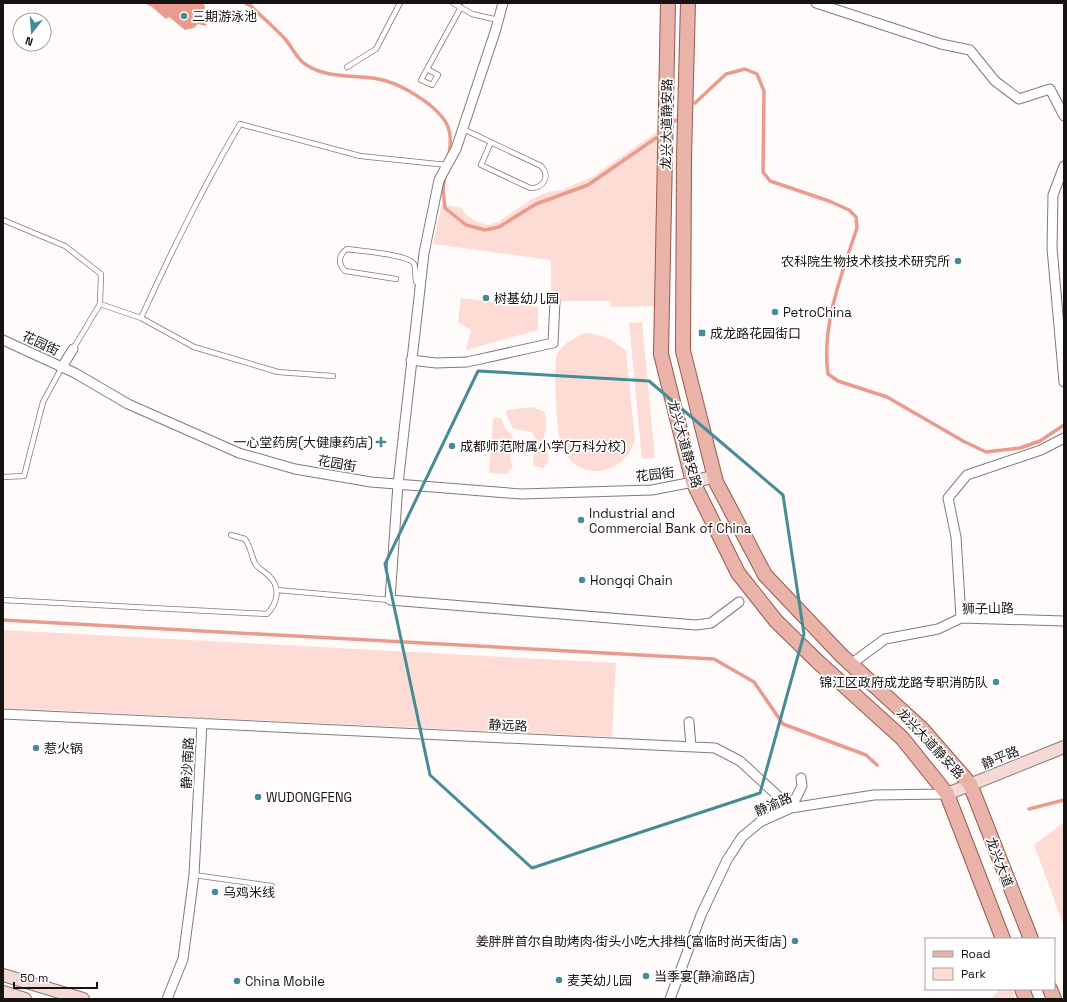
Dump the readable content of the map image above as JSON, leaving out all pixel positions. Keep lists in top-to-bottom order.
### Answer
{
  "streets": {
    "main road": ["龙兴大道静安路", "龙兴大道"],
    "street": [
      "花园街",
      "狮子山路",
      "静远路",
      "静平路",
      "静沙南路",
      "静渝路"
    ]
  },
  "crossings": [
    ["龙兴大道静安路", "花园街"],
    ["龙兴大道静安路", "狮子山路"],
    ["龙兴大道静安路", "静平路"],
    ["龙兴大道静安路", "静渝路"],
    ["龙兴大道静安路", "龙兴大道"],
    ["静远路", "静沙南路"],
    ["静远路", "静渝路"],
    ["静平路", "静渝路"],
    ["静平路", "龙兴大道"],
    ["静渝路", "龙兴大道"]
  ],
  "places": {
    "other": [
      "三期游泳池",
      "农科院生物技术核技术研究所",
      "树基幼儿园",
      "PetroChina",
      "成都师范附属小学(万科分校)",
      "Industrial and Commercial Bank of China",
      "Hongqi Chain",
      "锦江区政府成龙路专职消防队",
      "惹火锅",
      "WUDONGFENG",
      "乌鸡米线",
      "姜胖胖首尔自助烤肉·街头小吃大排档(富临时尚天街店)",
      "当季宴(静渝路店)",
      "麦芙幼儿园",
      "China Mobile"
    ],
    "transit": ["成龙路花园街口"],
    "health": ["一心堂药房(大健康药店)"]
  },
  "legend": ["Road", "Park"],
  "scale_bar": "50 m",
  "north": "bottom"
}
